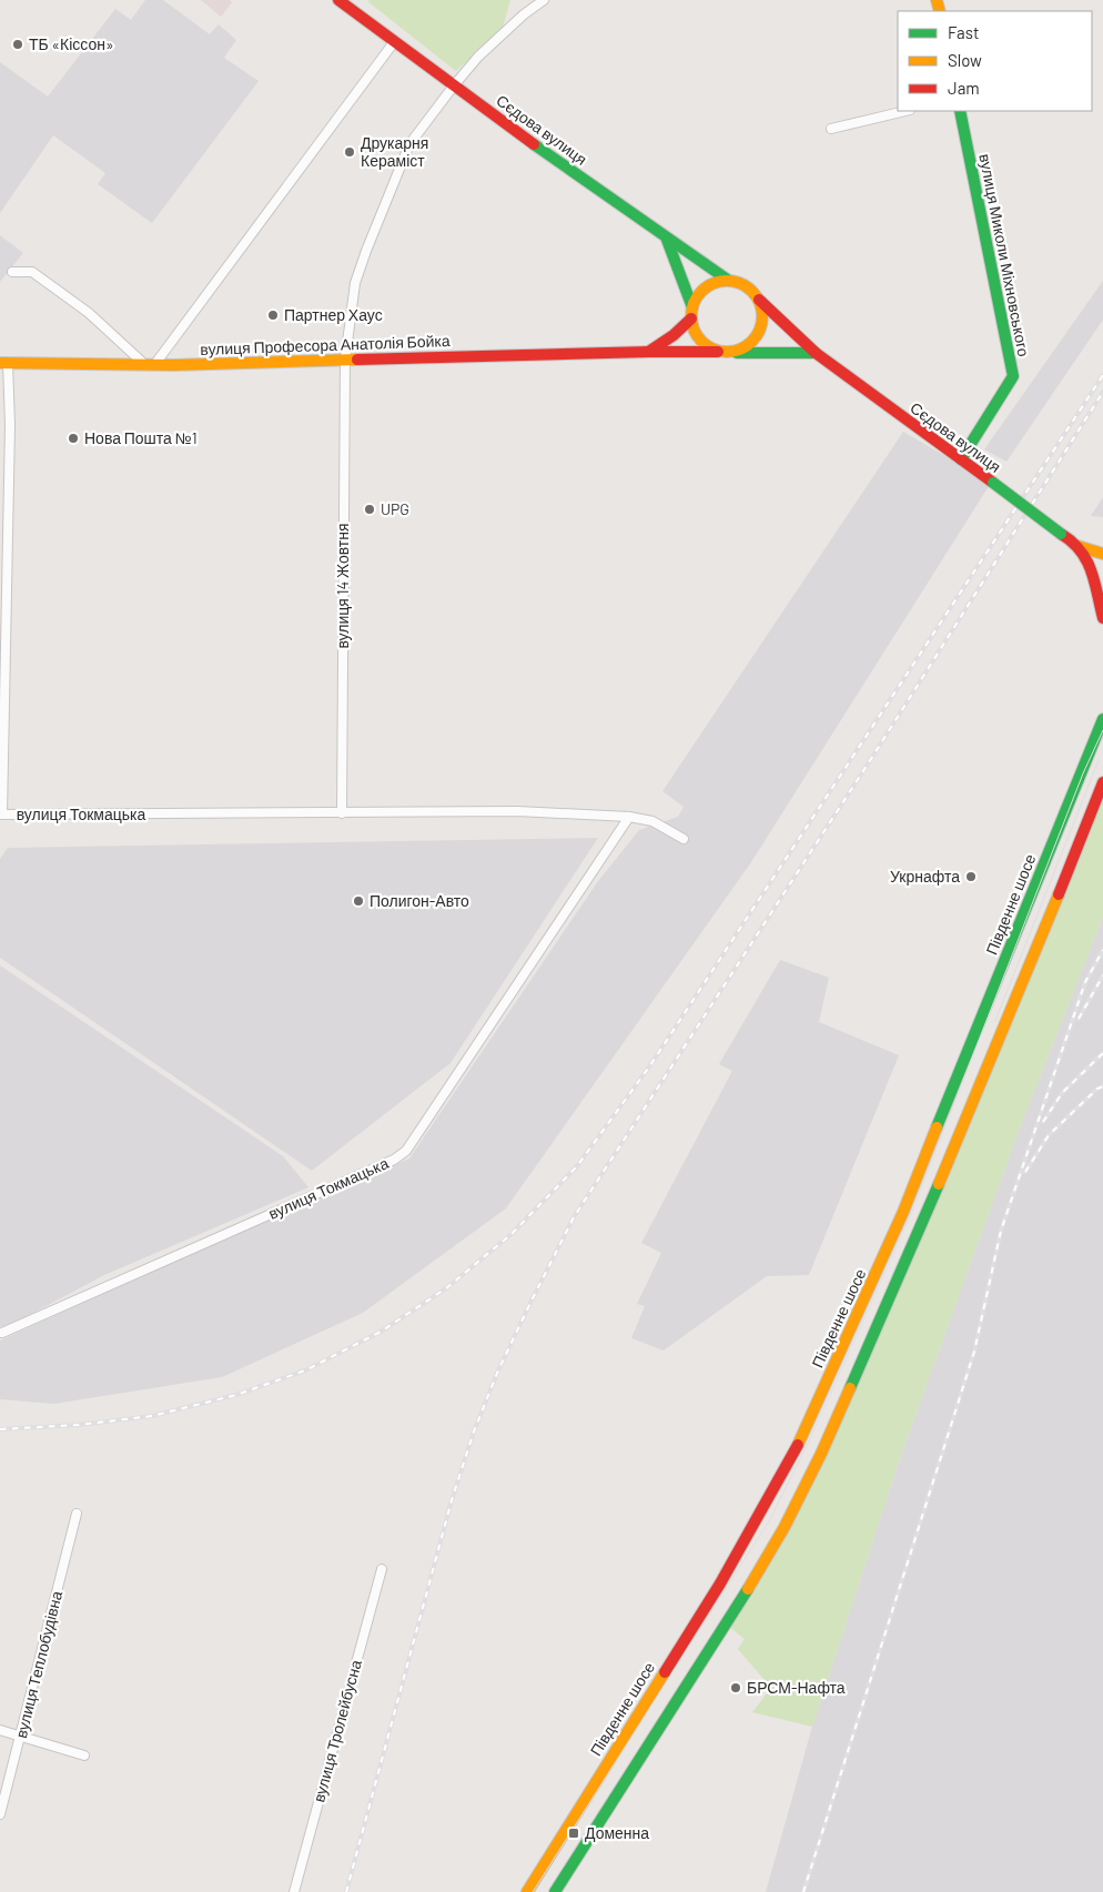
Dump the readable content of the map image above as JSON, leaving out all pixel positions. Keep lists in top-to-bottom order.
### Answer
{
  "streets": {
    "main road": [
      "Сєдова вулиця",
      "вулиця Миколи Міхновського",
      "вулиця Професора Анатолія Бойка",
      "Південне шосе"
    ],
    "street": [
      "вулиця 14 Жовтня",
      "вулиця Токмацька",
      "вулиця Теплобудівна",
      "вулиця Тролейбусна"
    ]
  },
  "crossings": [
    ["Сєдова вулиця", "вулиця Миколи Міхновського"],
    ["Сєдова вулиця", "вулиця Професора Анатолія Бойка"],
    ["Сєдова вулиця", "вулиця 14 Жовтня"],
    ["вулиця Професора Анатолія Бойка", "вулиця 14 Жовтня"],
    ["вулиця 14 Жовтня", "вулиця Токмацька"]
  ],
  "places": {
    "other": [
      "ТБ «Кіссон»",
      "Друкарня Кераміст",
      "Партнер Хаус",
      "Нова Пошта №1",
      "UPG",
      "Укрнафта",
      "Полигон-Авто",
      "БРСМ-Нафта"
    ],
    "transit": ["Доменна"]
  },
  "legend": ["Fast", "Slow", "Jam"]
}
